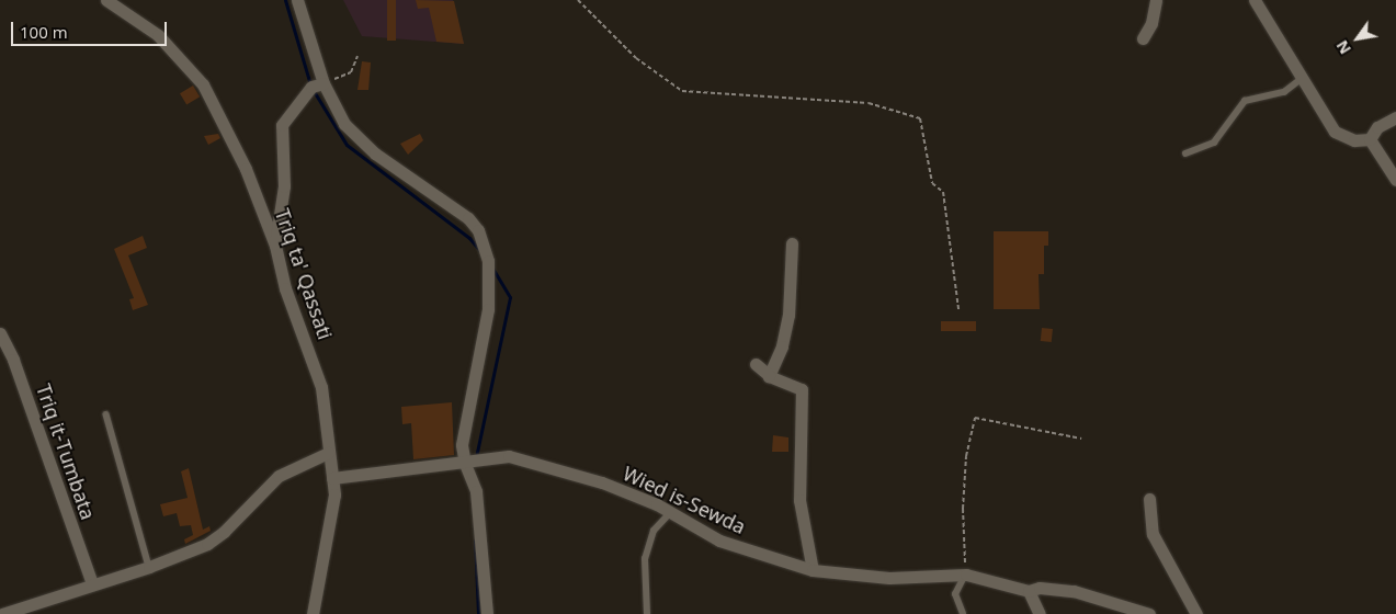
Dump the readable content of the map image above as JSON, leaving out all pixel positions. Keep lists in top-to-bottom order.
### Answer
{
  "streets": {
    "street": ["Triq ta' Qassati", "Triq it-Tumbata", "Wied is-Sewda"]
  },
  "crossings": [
    ["Triq ta' Qassati", "Wied is-Sewda"]
  ],
  "scale_bar": "100 m",
  "north": "bottom left"
}
